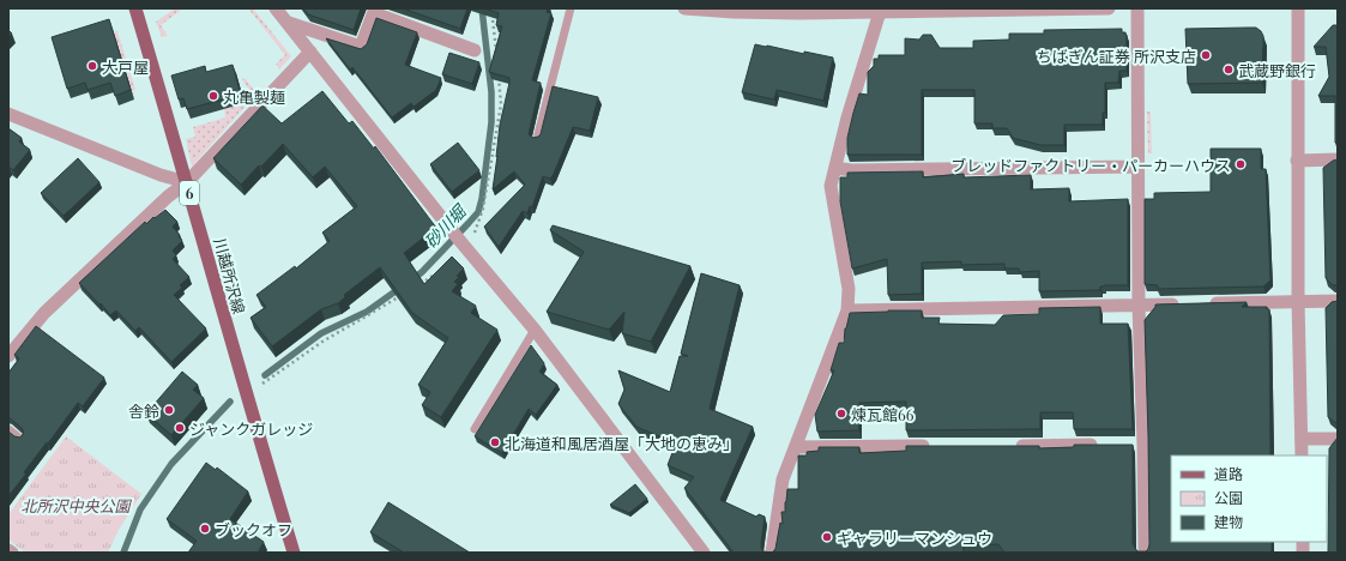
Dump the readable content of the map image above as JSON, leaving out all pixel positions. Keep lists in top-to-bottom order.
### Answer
{
  "streets": {
    "main road": ["6", "川越所沢線"]
  },
  "water": ["砂川堀"],
  "parks": ["北所沢中央公園"],
  "places": [
    "ちばぎん証券 所沢支店",
    "大戸屋",
    "武蔵野銀行",
    "丸亀製麺",
    "ブレッドファクトリー・パーカーハウス",
    "舎鈴",
    "煉瓦館66",
    "ジャンクガレッジ",
    "北海道和風居酒屋「大地の恵み」",
    "ブックオフ",
    "ギャラリーマンシュウ"
  ],
  "legend": ["道路", "公園", "建物"]
}
